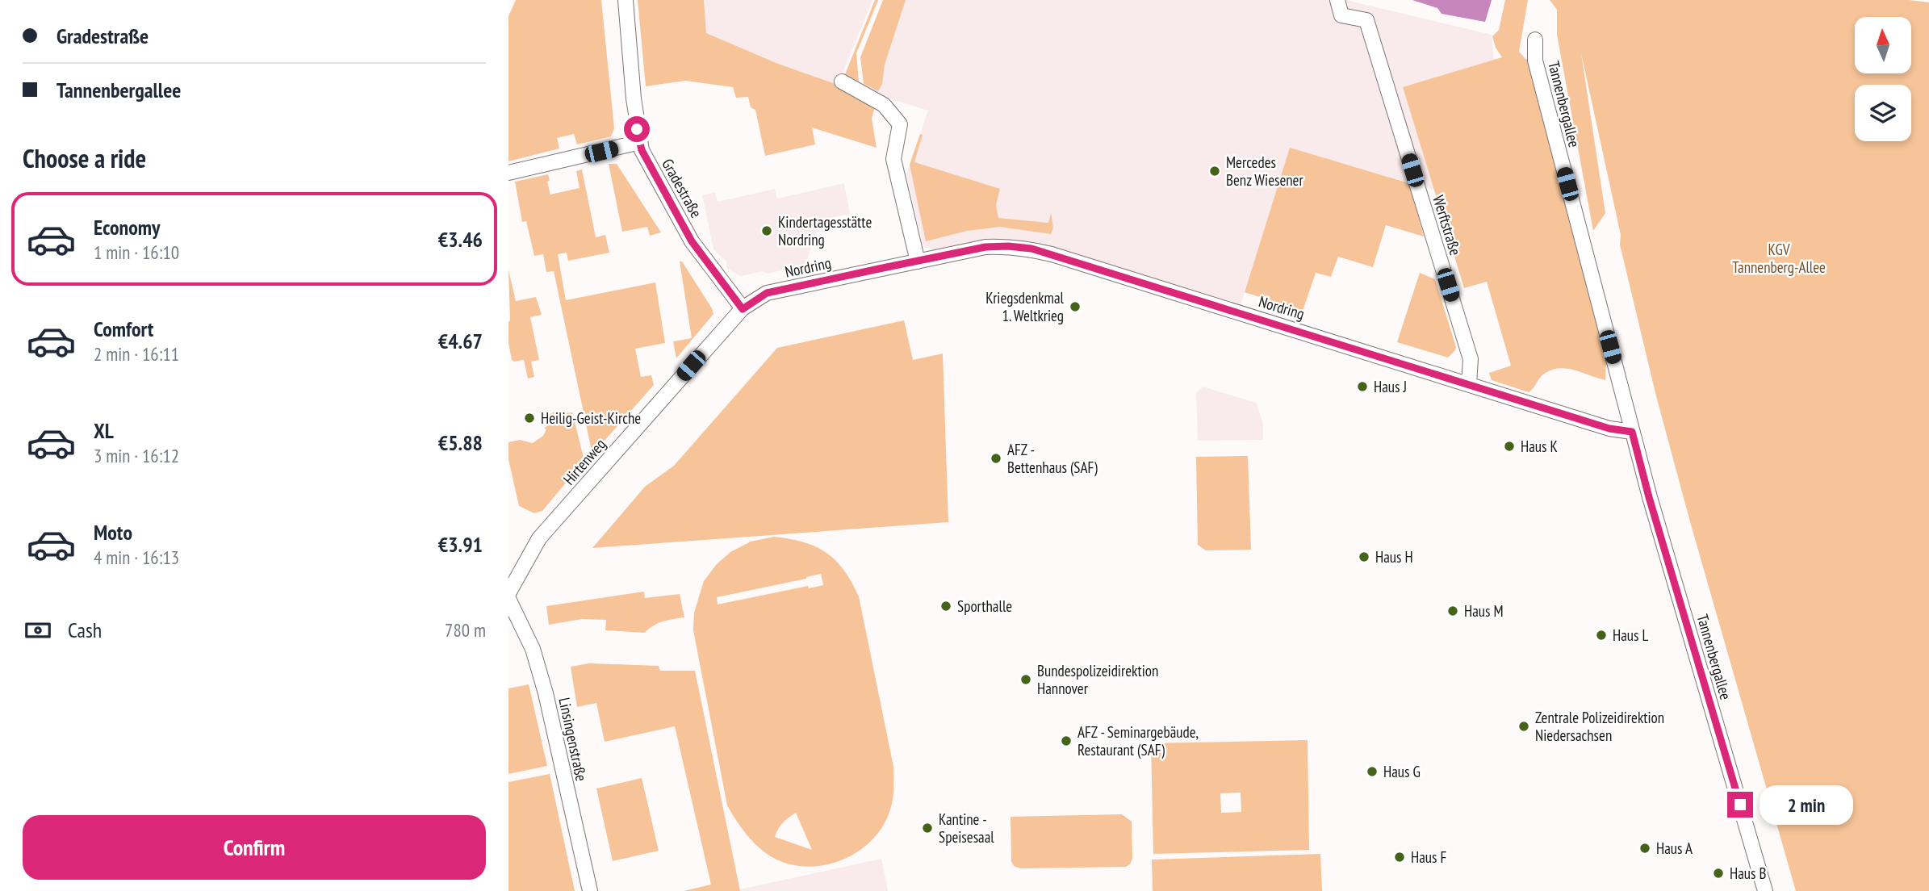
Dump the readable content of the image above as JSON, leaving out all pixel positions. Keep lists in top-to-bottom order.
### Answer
{
  "streets": {
    "street": [
      "Tannenbergallee",
      "Gradestraße",
      "Werftstraße",
      "Nordring",
      "Hirtenweg",
      "Linsingenstraße"
    ]
  },
  "crossings": [
    ["Tannenbergallee", "Nordring"],
    ["Gradestraße", "Nordring"],
    ["Gradestraße", "Hirtenweg"],
    ["Werftstraße", "Nordring"],
    ["Nordring", "Hirtenweg"]
  ],
  "parks": ["KGV Tannenberg-Allee"],
  "places": [
    "Mercedes Benz Wiesener",
    "Kindertagesstätte Nordring",
    "Kriegsdenkmal 1. Weltkrieg",
    "Haus J",
    "Heilig-Geist-Kirche",
    "Haus K",
    "AFZ - Bettenhaus (SAF)",
    "Haus H",
    "Sporthalle",
    "Haus M",
    "Haus L",
    "Bundespolizeidirektion Hannover",
    "Zentrale Polizeidirektion Niedersachsen",
    "AFZ - Seminargebäude, Restaurant (SAF)",
    "Haus G",
    "Kantine - Speisesaal",
    "Haus A",
    "Haus F",
    "Haus B"
  ],
  "north": "top",
  "page": {
    "banner": ["Gradestraße", "Tannenbergallee"],
    "heading": "Choose a ride",
    "list": [
      {
        "name": "Economy",
        "note": "1 min · 16:10",
        "value": "€3.46"
      },
      {
        "name": "Comfort",
        "note": "2 min · 16:11",
        "value": "€4.67"
      },
      {
        "name": "XL",
        "note": "3 min · 16:12",
        "value": "€5.88"
      },
      {
        "name": "Moto",
        "note": "4 min · 16:13",
        "value": "€3.91"
      }
    ],
    "pay": ["Cash", "780 m"],
    "bubble": "2 min",
    "buttons": "Confirm"
  }
}
